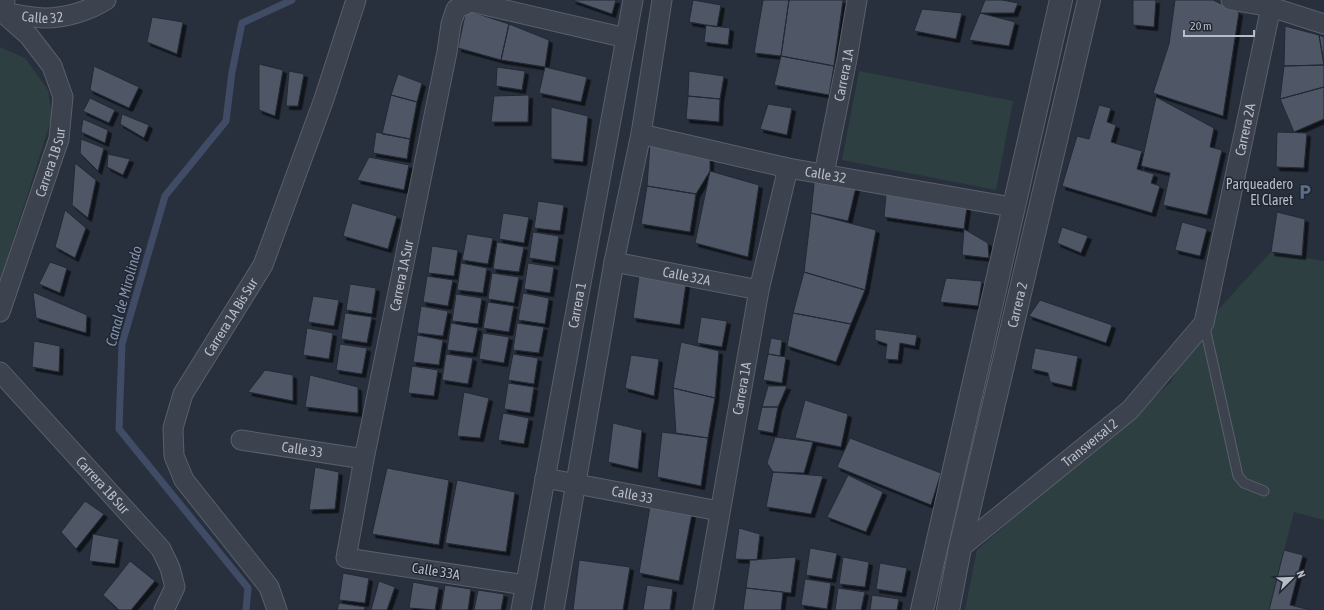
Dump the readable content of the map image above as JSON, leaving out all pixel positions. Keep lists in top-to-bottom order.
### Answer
{
  "streets": {
    "street": [
      "Calle 32",
      "Carrera 1A",
      "Carrera 2A",
      "Carrera 1B Sur",
      "Carrera 1A Sur",
      "Calle 32A",
      "Carrera 1",
      "Carrera 2",
      "Carrera 1A Bis Sur",
      "Transversal 2",
      "Calle 33",
      "Calle 33A"
    ]
  },
  "crossings": [
    ["Calle 32", "Carrera 1A"],
    ["Calle 32", "Carrera 1B Sur"],
    ["Calle 32", "Carrera 1"],
    ["Calle 32", "Carrera 2"],
    ["Carrera 1A", "Calle 32A"],
    ["Carrera 1A", "Calle 33"],
    ["Carrera 2A", "Transversal 2"],
    ["Carrera 1A Sur", "Carrera 1"],
    ["Carrera 1A Sur", "Calle 33"],
    ["Carrera 1A Sur", "Calle 33A"],
    ["Calle 32A", "Carrera 1"],
    ["Carrera 1", "Calle 33"],
    ["Carrera 1", "Calle 33A"],
    ["Carrera 2", "Transversal 2"]
  ],
  "water": ["Canal de Mirolindo"],
  "places": {
    "parking": ["Parqueadero El Claret"]
  },
  "scale_bar": "20 m",
  "north": "top right"
}
